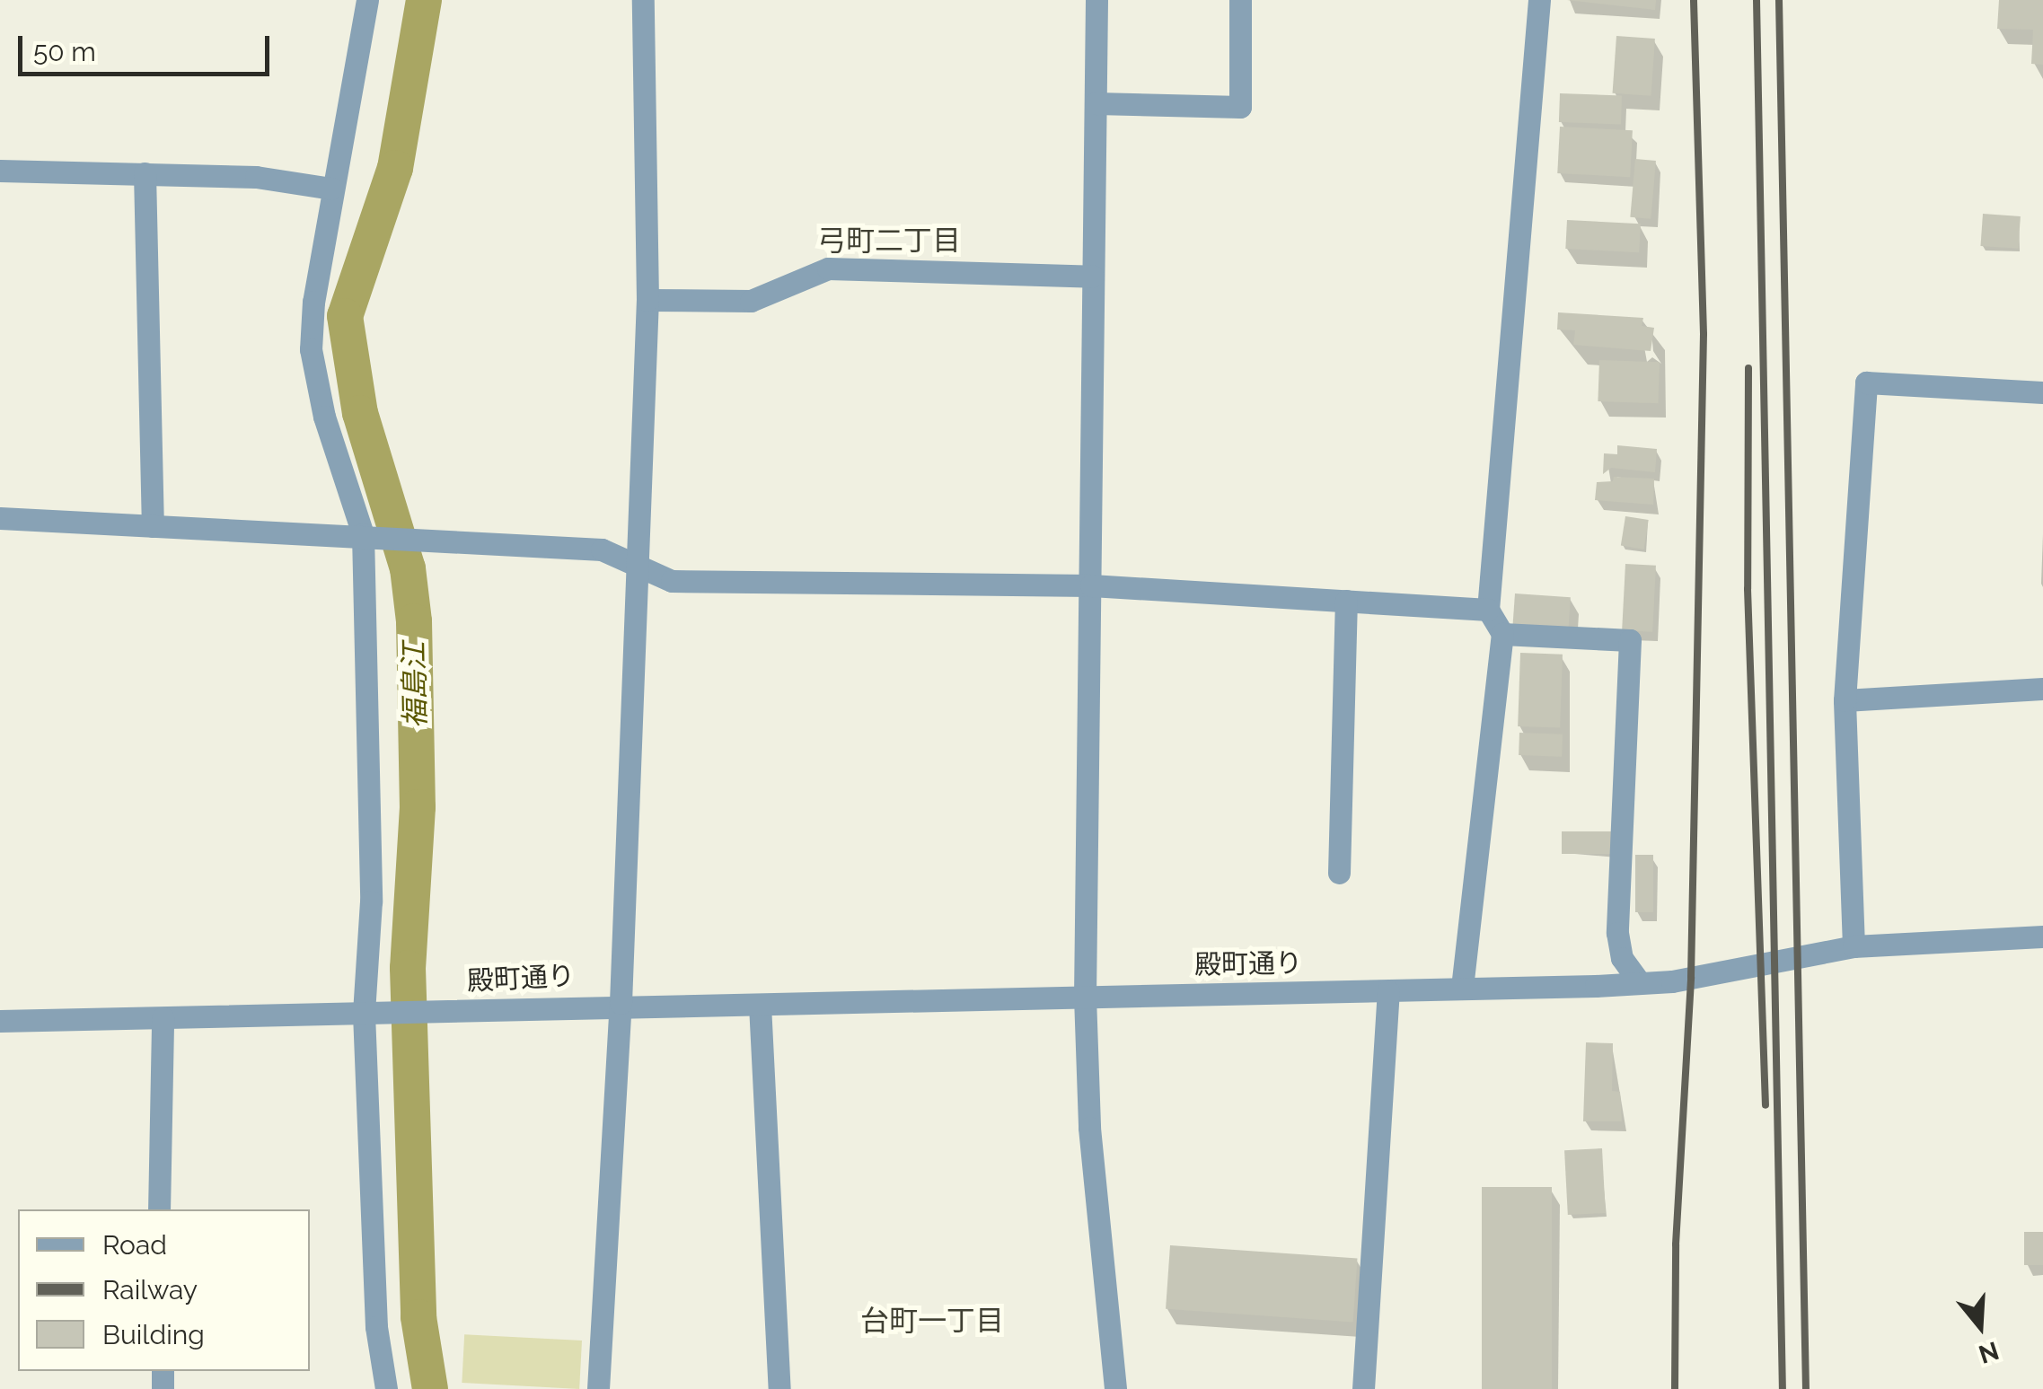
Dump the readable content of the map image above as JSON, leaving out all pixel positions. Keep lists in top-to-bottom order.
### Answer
{
  "streets": {
    "street": ["殿町通り"]
  },
  "districts": ["弓町二丁目", "台町一丁目"],
  "water": ["福島江"],
  "legend": ["Road", "Railway", "Building"],
  "scale_bar": "50 m",
  "north": "bottom"
}
